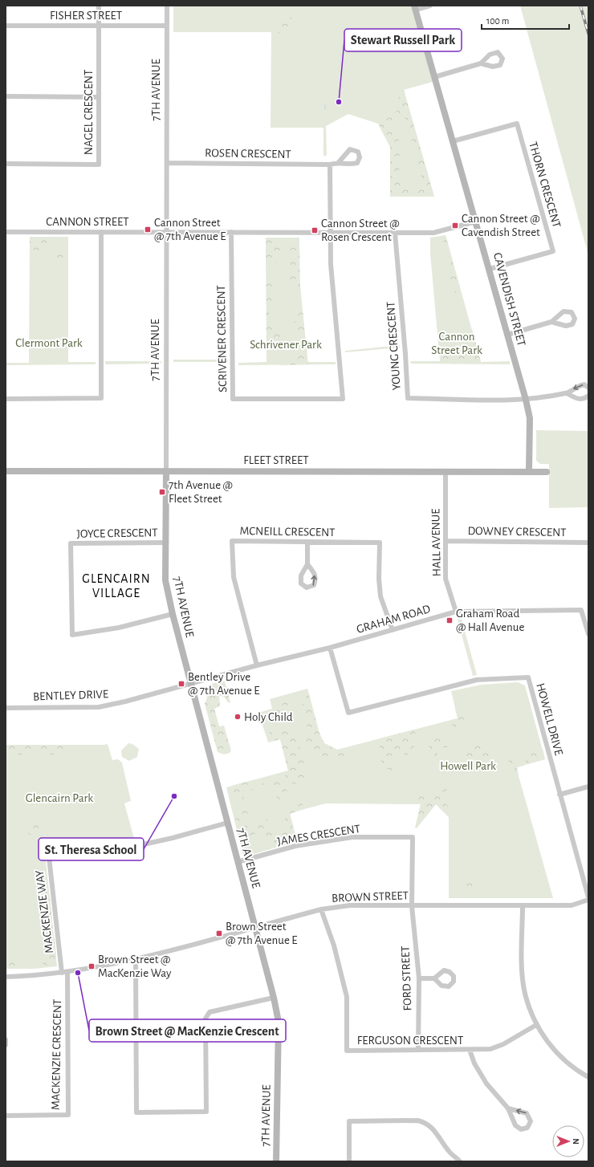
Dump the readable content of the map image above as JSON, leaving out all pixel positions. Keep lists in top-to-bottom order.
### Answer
{
  "streets": {
    "street": [
      "FISHER STREET",
      "7TH AVENUE",
      "NAGEL CRESCENT",
      "ROSEN CRESCENT",
      "THORN CRESCENT",
      "CANNON STREET",
      "CAVENDISH STREET",
      "SCRIVENER CRESCENT",
      "YOUNG CRESCENT",
      "FLEET STREET",
      "MCNEILL CRESCENT",
      "DOWNEY CRESCENT",
      "JOYCE CRESCENT",
      "HALL AVENUE",
      "GRAHAM ROAD",
      "BENTLEY DRIVE",
      "HOWELL DRIVE",
      "JAMES CRESCENT",
      "BROWN STREET",
      "MACKENZIE WAY",
      "FORD STREET",
      "FERGUSON CRESCENT",
      "MACKENZIE CRESCENT"
    ]
  },
  "crossings": [
    ["FISHER STREET", "7TH AVENUE"],
    ["FISHER STREET", "NAGEL CRESCENT"],
    ["7TH AVENUE", "ROSEN CRESCENT"],
    ["7TH AVENUE", "CANNON STREET"],
    ["7TH AVENUE", "FLEET STREET"],
    ["7TH AVENUE", "JOYCE CRESCENT"],
    ["7TH AVENUE", "GRAHAM ROAD"],
    ["7TH AVENUE", "BENTLEY DRIVE"],
    ["7TH AVENUE", "JAMES CRESCENT"],
    ["7TH AVENUE", "BROWN STREET"],
    ["7TH AVENUE", "MACKENZIE WAY"],
    ["THORN CRESCENT", "CAVENDISH STREET"],
    ["CANNON STREET", "CAVENDISH STREET"],
    ["CANNON STREET", "SCRIVENER CRESCENT"],
    ["CANNON STREET", "YOUNG CRESCENT"],
    ["CAVENDISH STREET", "YOUNG CRESCENT"],
    ["CAVENDISH STREET", "FLEET STREET"],
    ["FLEET STREET", "HALL AVENUE"],
    ["MCNEILL CRESCENT", "GRAHAM ROAD"],
    ["DOWNEY CRESCENT", "HALL AVENUE"],
    ["HALL AVENUE", "GRAHAM ROAD"],
    ["GRAHAM ROAD", "BENTLEY DRIVE"],
    ["GRAHAM ROAD", "HOWELL DRIVE"],
    ["JAMES CRESCENT", "BROWN STREET"],
    ["JAMES CRESCENT", "FORD STREET"],
    ["BROWN STREET", "MACKENZIE WAY"],
    ["BROWN STREET", "FORD STREET"],
    ["BROWN STREET", "FERGUSON CRESCENT"],
    ["BROWN STREET", "MACKENZIE CRESCENT"],
    ["FORD STREET", "FERGUSON CRESCENT"]
  ],
  "districts": ["GLENCAIRN VILLAGE"],
  "parks": [
    "Cannon Street Park",
    "Clermont Park",
    "Schrivener Park",
    "Howell Park",
    "Glencairn Park"
  ],
  "places": {
    "other": [
      "Stewart Russell Park",
      "Holy Child",
      "St. Theresa School",
      "Brown Street @ MacKenzie Crescent"
    ],
    "transit": [
      "Cannon Street @ Cavendish Street",
      "Cannon Street @ 7th Avenue E",
      "Cannon Street @ Rosen Crescent",
      "7th Avenue @ Fleet Street",
      "Graham Road @ Hall Avenue",
      "Bentley Drive @ 7th Avenue E",
      "Brown Street @ 7th Avenue E",
      "Brown Street @ MacKenzie Way"
    ]
  },
  "scale_bar": "100 m",
  "north": "right"
}
